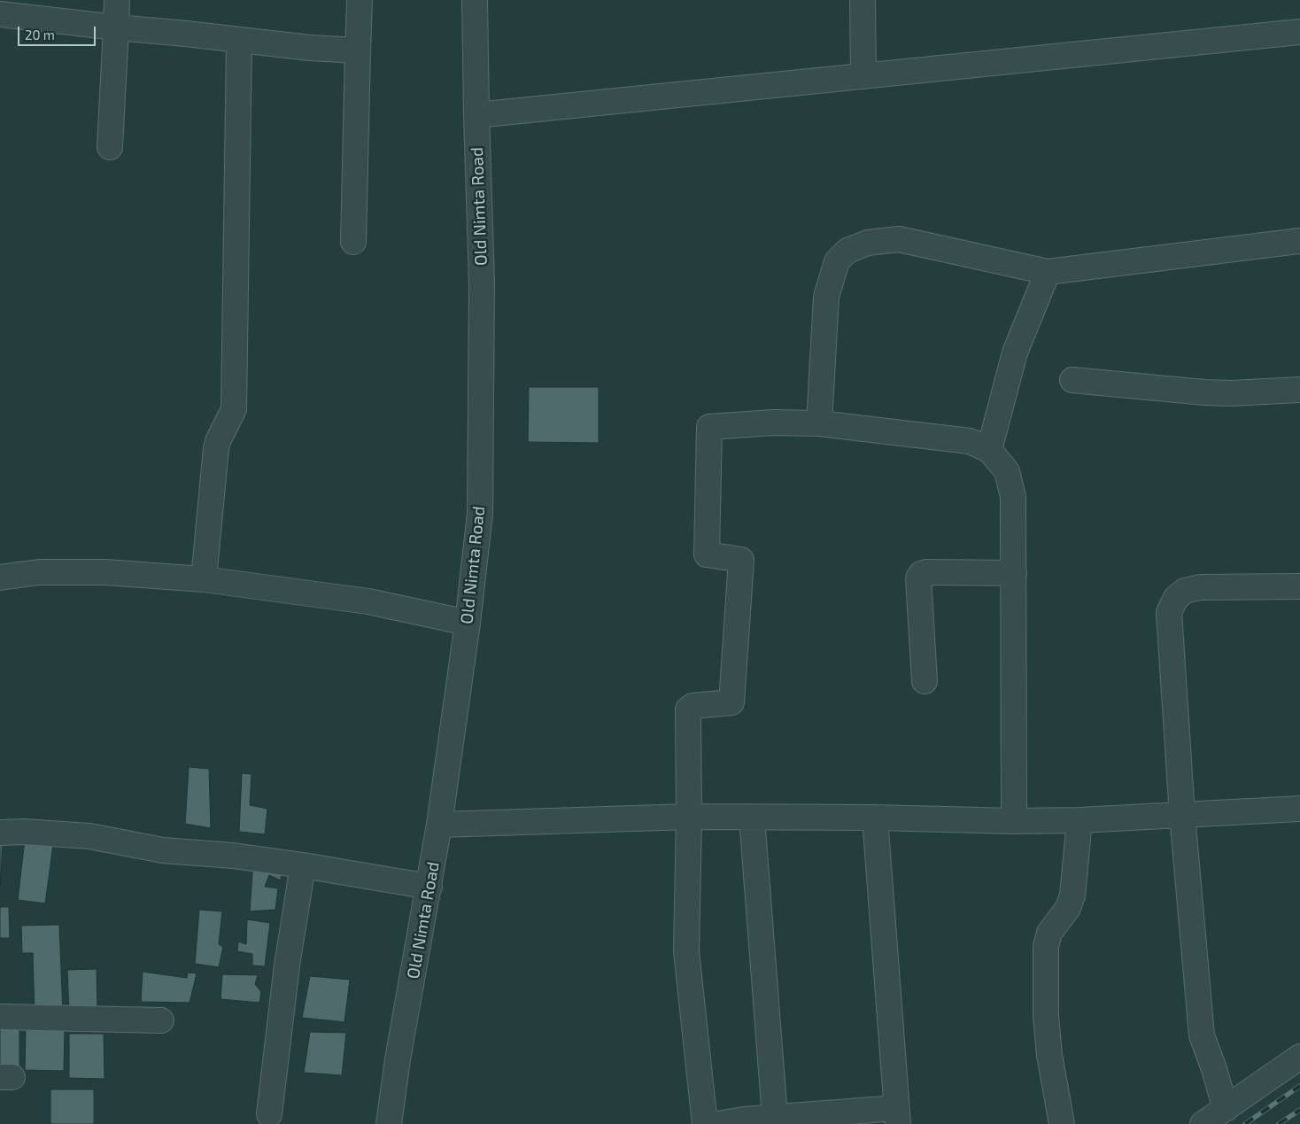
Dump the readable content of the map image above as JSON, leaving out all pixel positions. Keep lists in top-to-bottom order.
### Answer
{
  "streets": {
    "street": ["Old Nimta Road"]
  },
  "scale_bar": "20 m"
}
